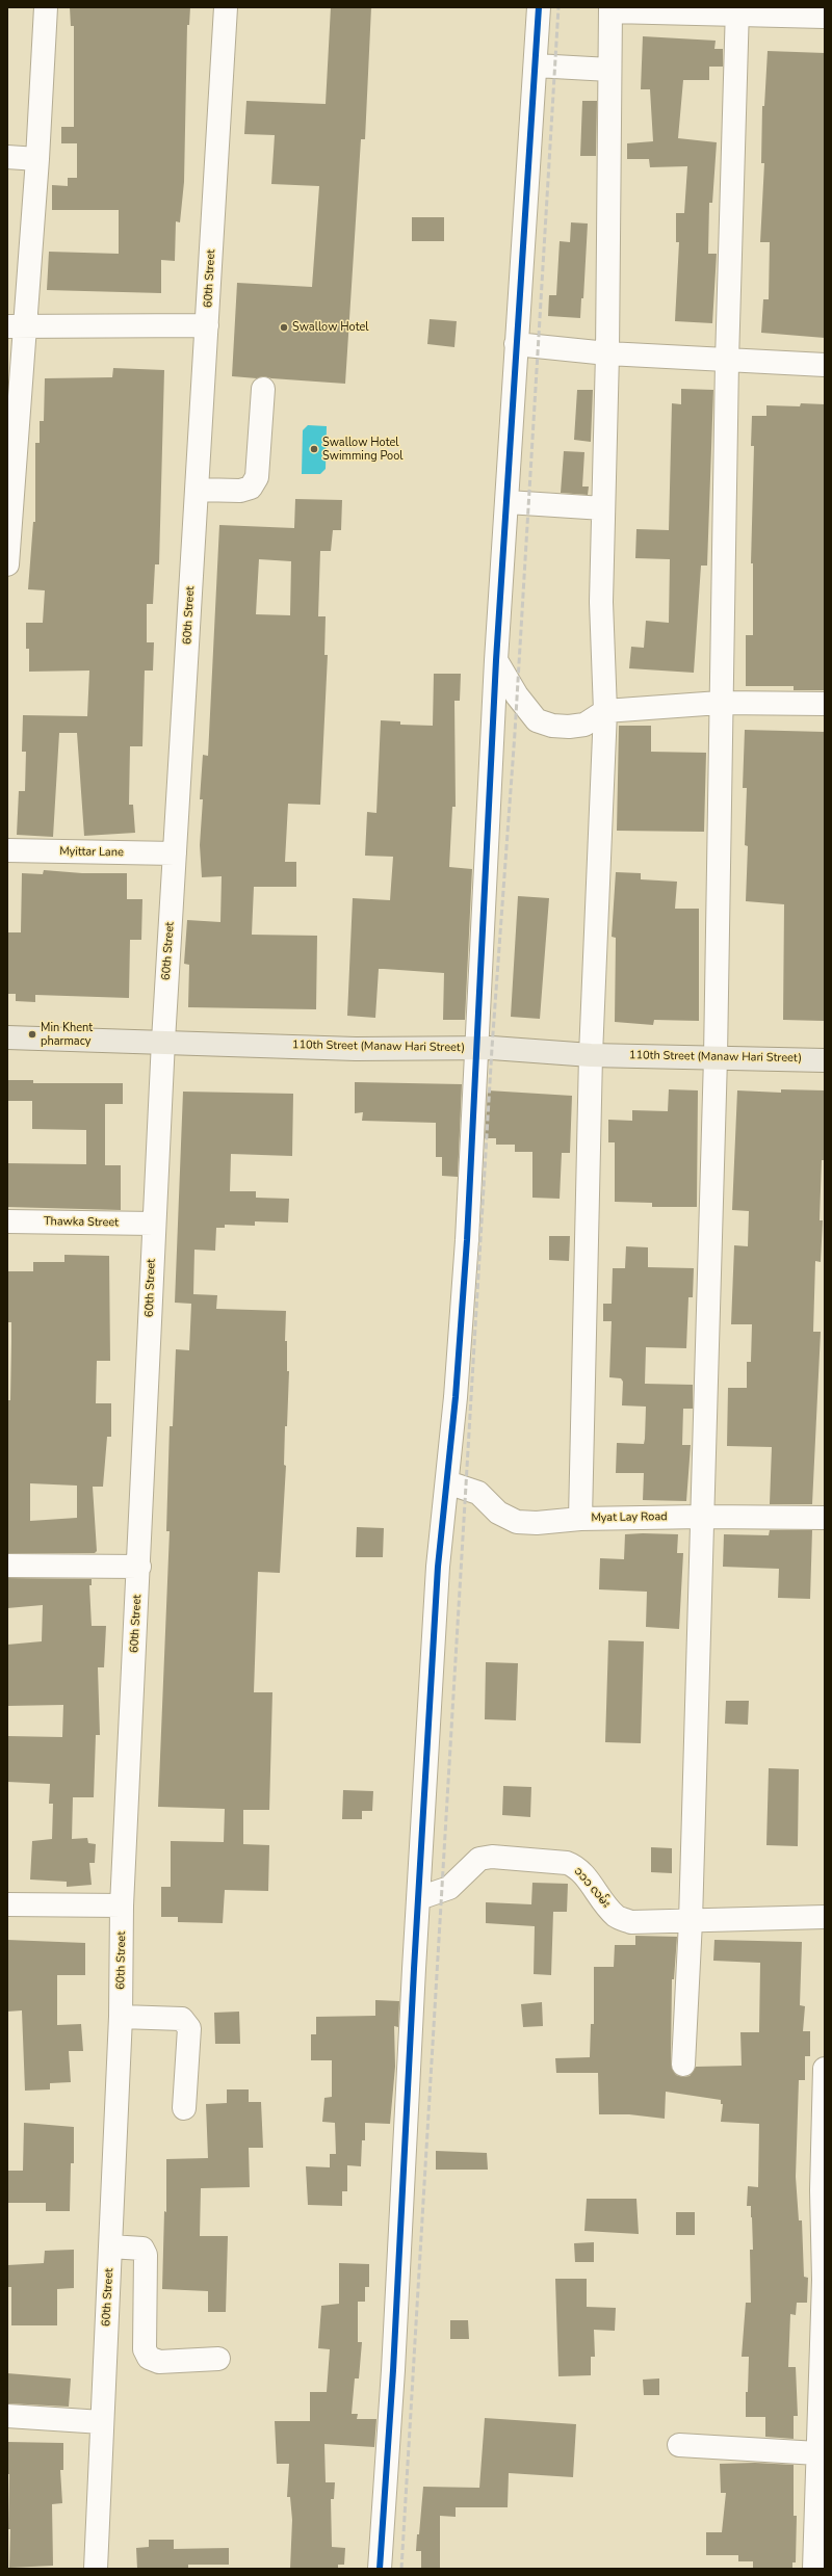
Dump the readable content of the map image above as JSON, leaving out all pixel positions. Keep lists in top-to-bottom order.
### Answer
{
  "streets": {
    "main road": ["110th Street (Manaw Hari Street)"],
    "street": [
      "60th Street",
      "Myittar Lane",
      "Thawka Street",
      "Myat Lay Road",
      "၁၁၁ လမ်း"
    ]
  },
  "crossings": [
    ["60th Street", "Myittar Lane"],
    ["60th Street", "110th Street (Manaw Hari Street)"],
    ["60th Street", "Thawka Street"]
  ],
  "places": ["Swallow Hotel", "Swallow Hotel Swimming Pool", "Min Khent pharmacy"]
}
